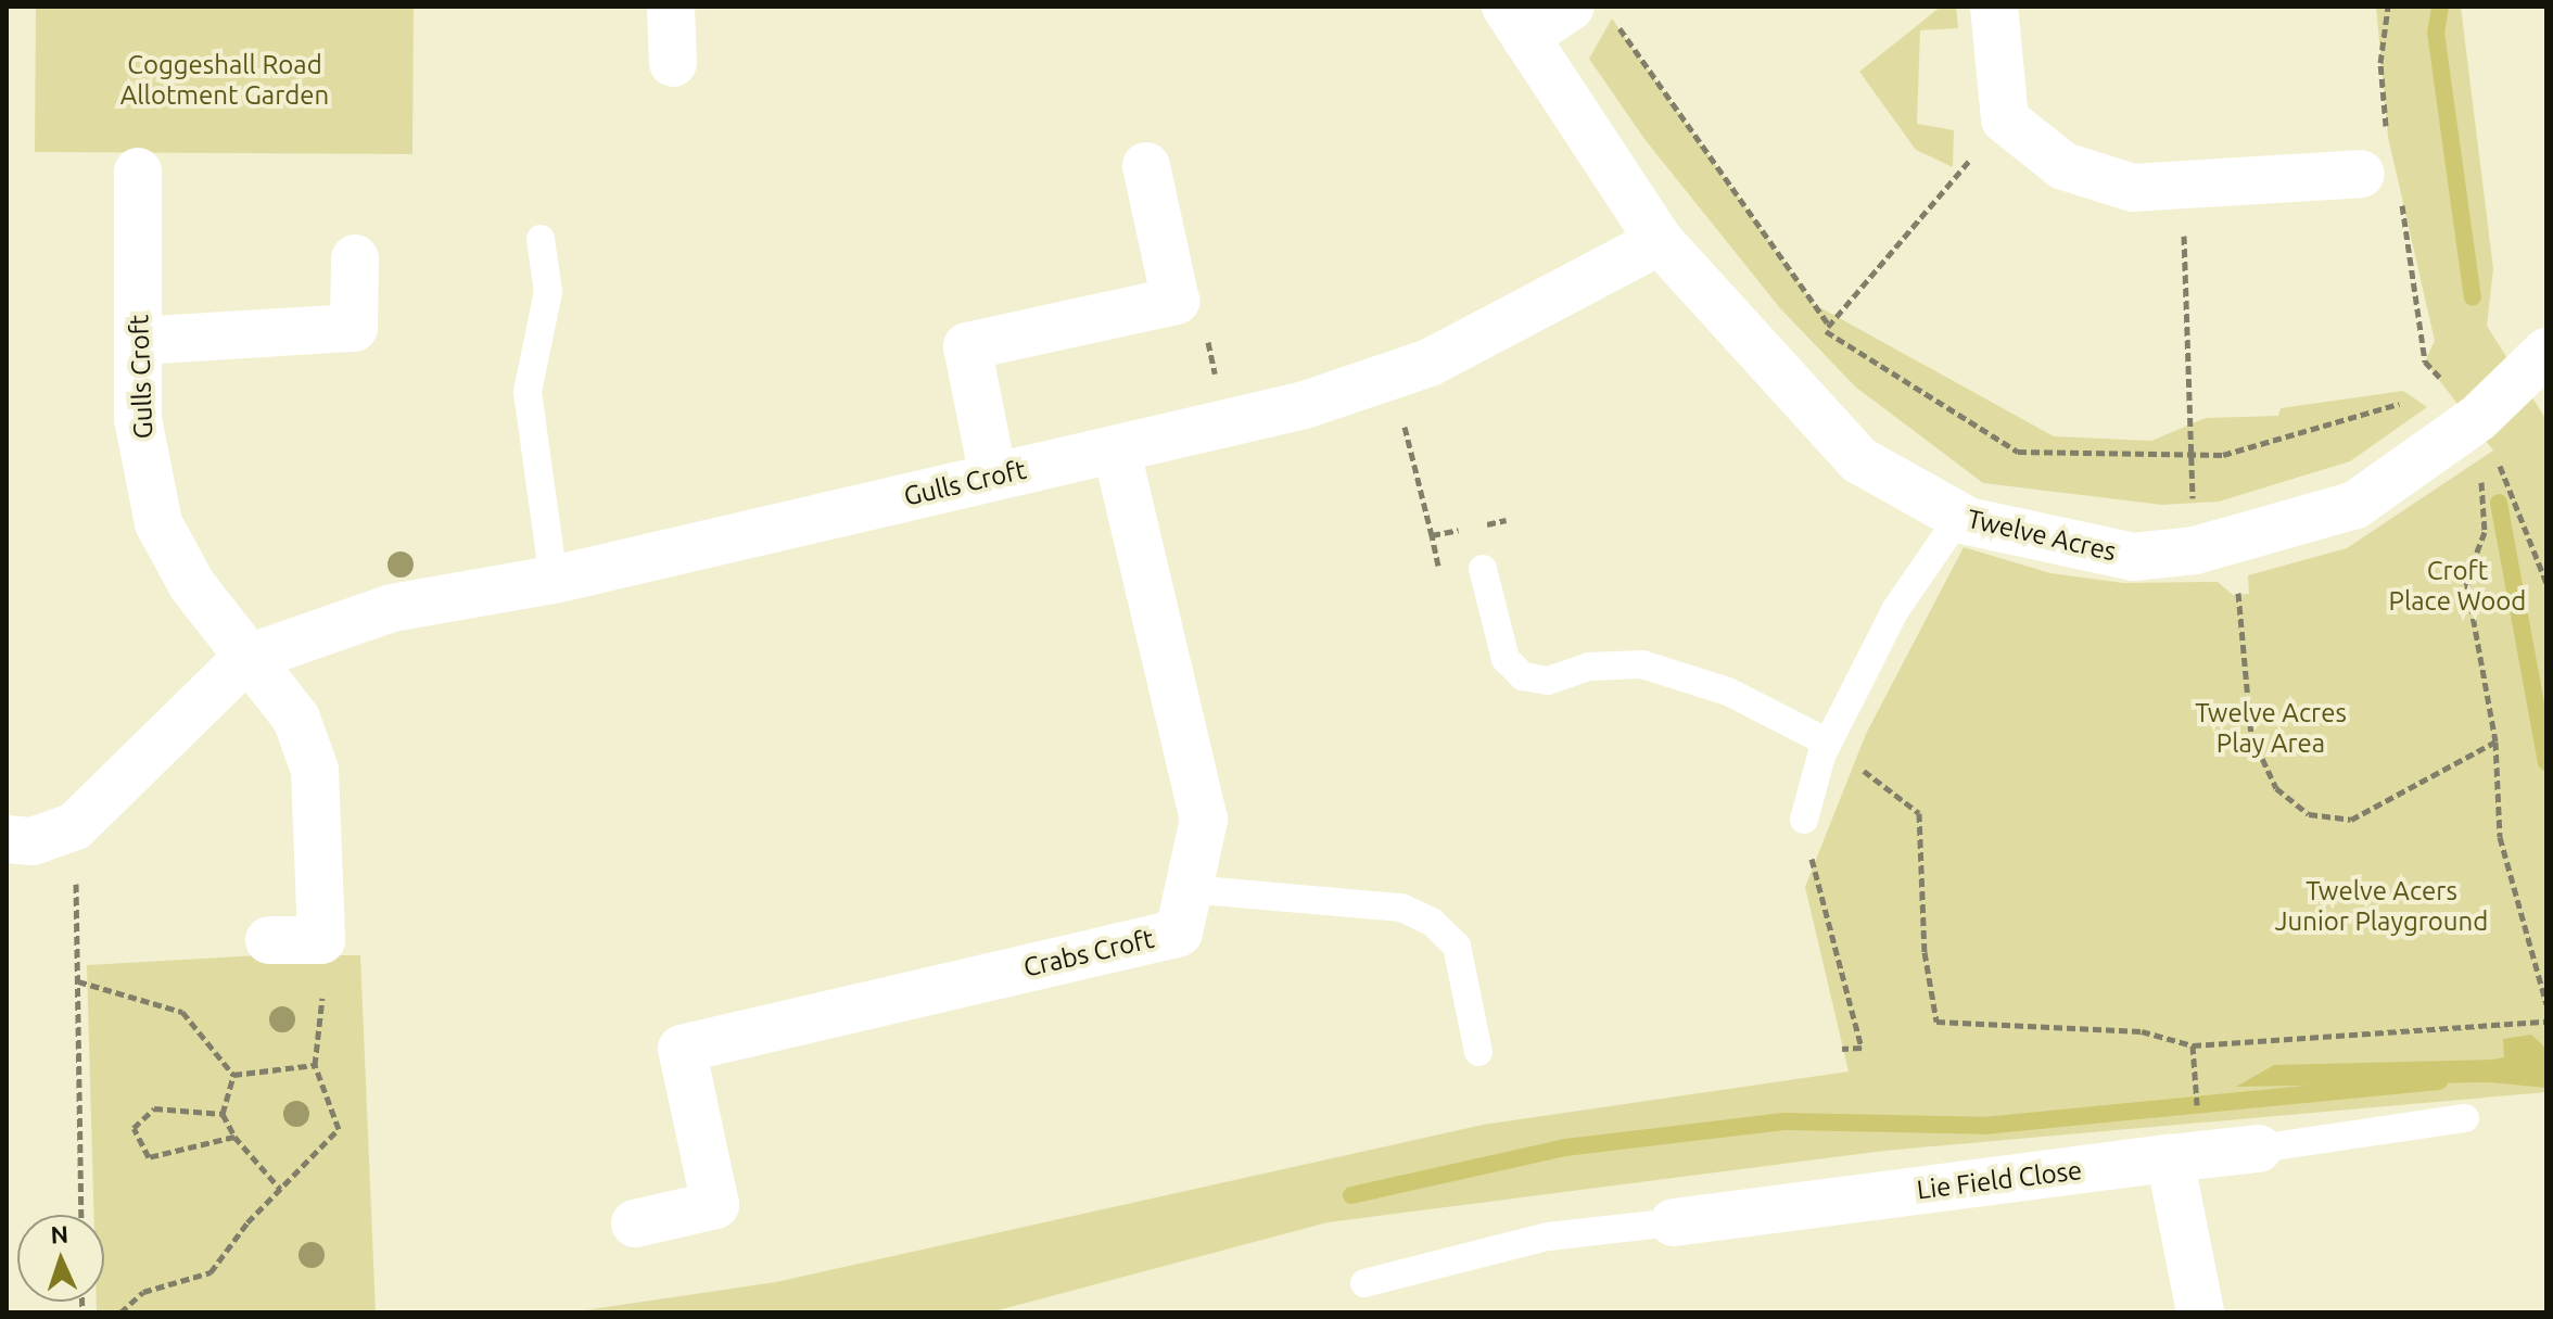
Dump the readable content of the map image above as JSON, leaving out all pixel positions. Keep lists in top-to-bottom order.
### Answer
{
  "streets": {
    "street": [
      "Gulls Croft",
      "Twelve Acres",
      "Crabs Croft",
      "Lie Field Close"
    ]
  },
  "crossings": [
    ["Gulls Croft", "Twelve Acres"],
    ["Gulls Croft", "Crabs Croft"]
  ],
  "parks": [
    "Coggeshall Road Allotment Garden",
    "Croft Place Wood",
    "Twelve Acres Play Area",
    "Twelve Acers Junior Playground"
  ],
  "north": "top"
}
